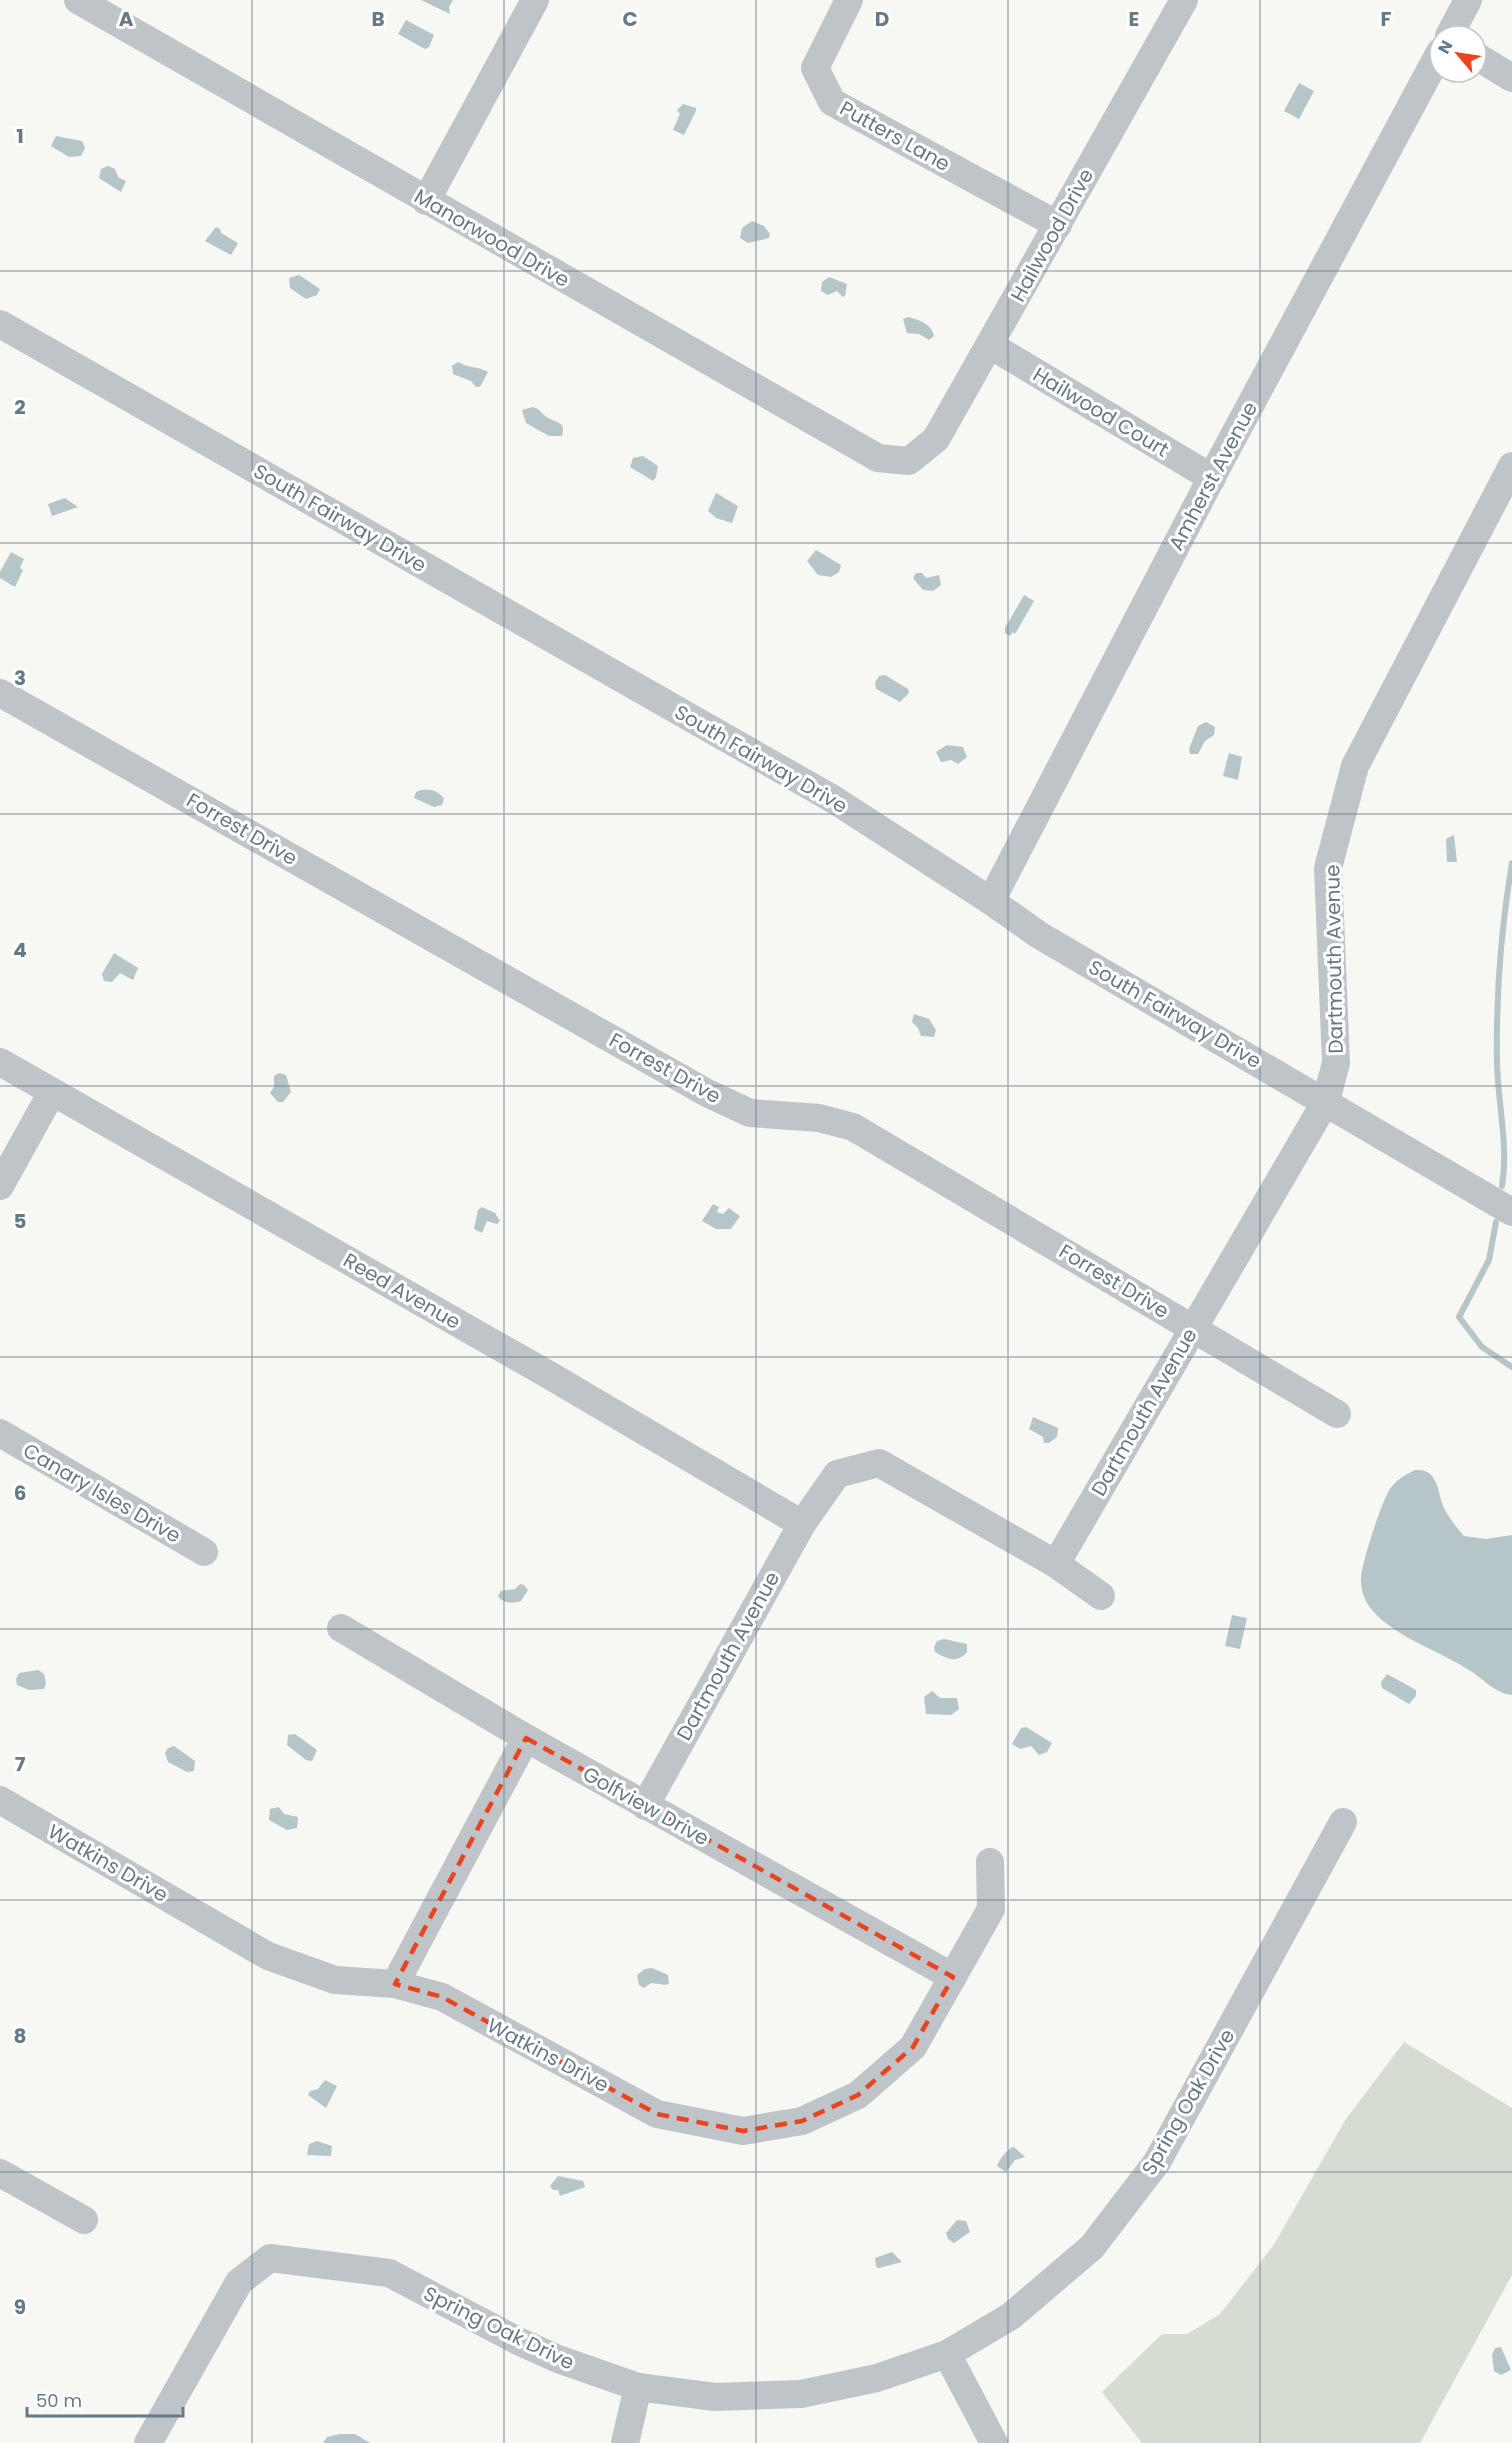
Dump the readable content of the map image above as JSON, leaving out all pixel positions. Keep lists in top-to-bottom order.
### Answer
{
  "streets": {
    "street": [
      "Putters Lane",
      "Hailwood Drive",
      "Manorwood Drive",
      "Hailwood Court",
      "Amherst Avenue",
      "South Fairway Drive",
      "Forrest Drive",
      "Dartmouth Avenue",
      "Reed Avenue",
      "Canary Isles Drive",
      "Golfview Drive",
      "Watkins Drive",
      "Spring Oak Drive"
    ]
  },
  "crossings": [
    ["Putters Lane", "Hailwood Drive"],
    ["Hailwood Drive", "Manorwood Drive"],
    ["Hailwood Drive", "Hailwood Court"],
    ["Hailwood Court", "Amherst Avenue"],
    ["Amherst Avenue", "South Fairway Drive"],
    ["South Fairway Drive", "Dartmouth Avenue"],
    ["Forrest Drive", "Dartmouth Avenue"],
    ["Dartmouth Avenue", "Reed Avenue"],
    ["Dartmouth Avenue", "Golfview Drive"],
    ["Golfview Drive", "Watkins Drive"]
  ],
  "scale_bar": "50 m",
  "north": "top left",
  "grid": {
    "columns": [
      "A",
      "B",
      "C",
      "D",
      "E",
      "F"
    ],
    "rows": [
      "1",
      "2",
      "3",
      "4",
      "5",
      "6",
      "7",
      "8",
      "9"
    ]
  }
}
